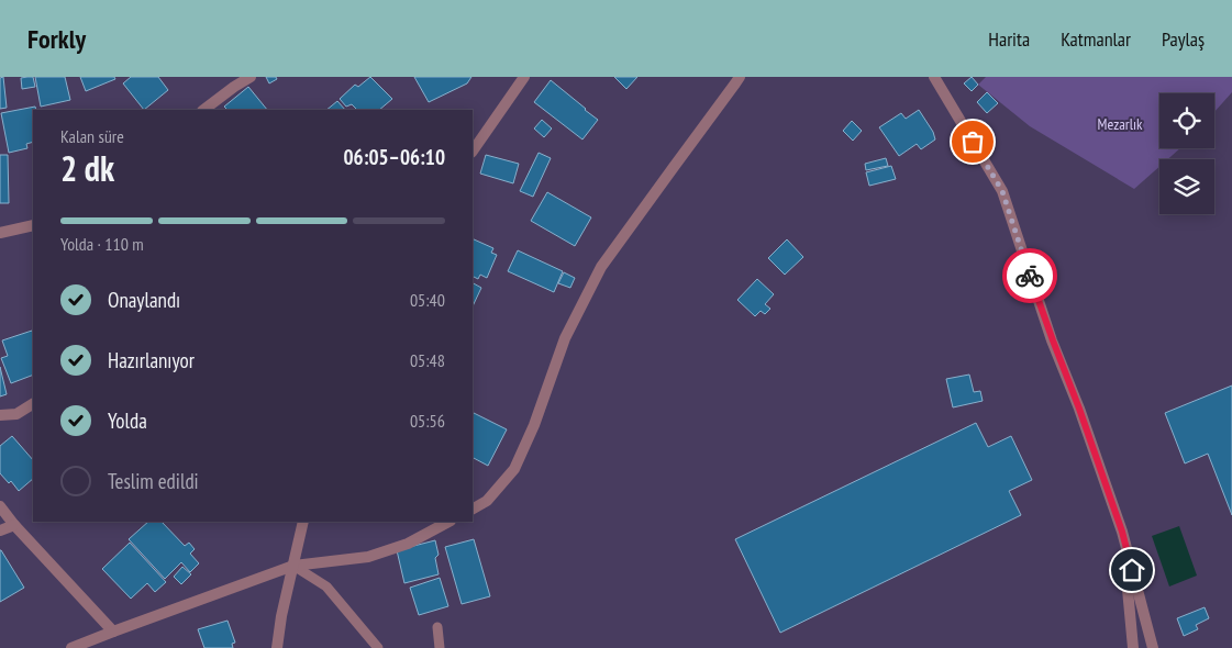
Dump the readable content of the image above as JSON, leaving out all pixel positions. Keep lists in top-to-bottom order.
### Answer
{
  "parks": ["Mezarlık"],
  "page": {
    "header": "Forkly",
    "nav": ["Harita", "Katmanlar", "Paylaş"],
    "heading": ["2 dk", "Kalan süre", "06:05–06:10"],
    "bar": "Yolda · 110 m",
    "list": [
      ["Onaylandı", "05:40"],
      ["Hazırlanıyor", "05:48"],
      ["Yolda", "05:56"],
      "Teslim edildi"
    ]
  }
}
